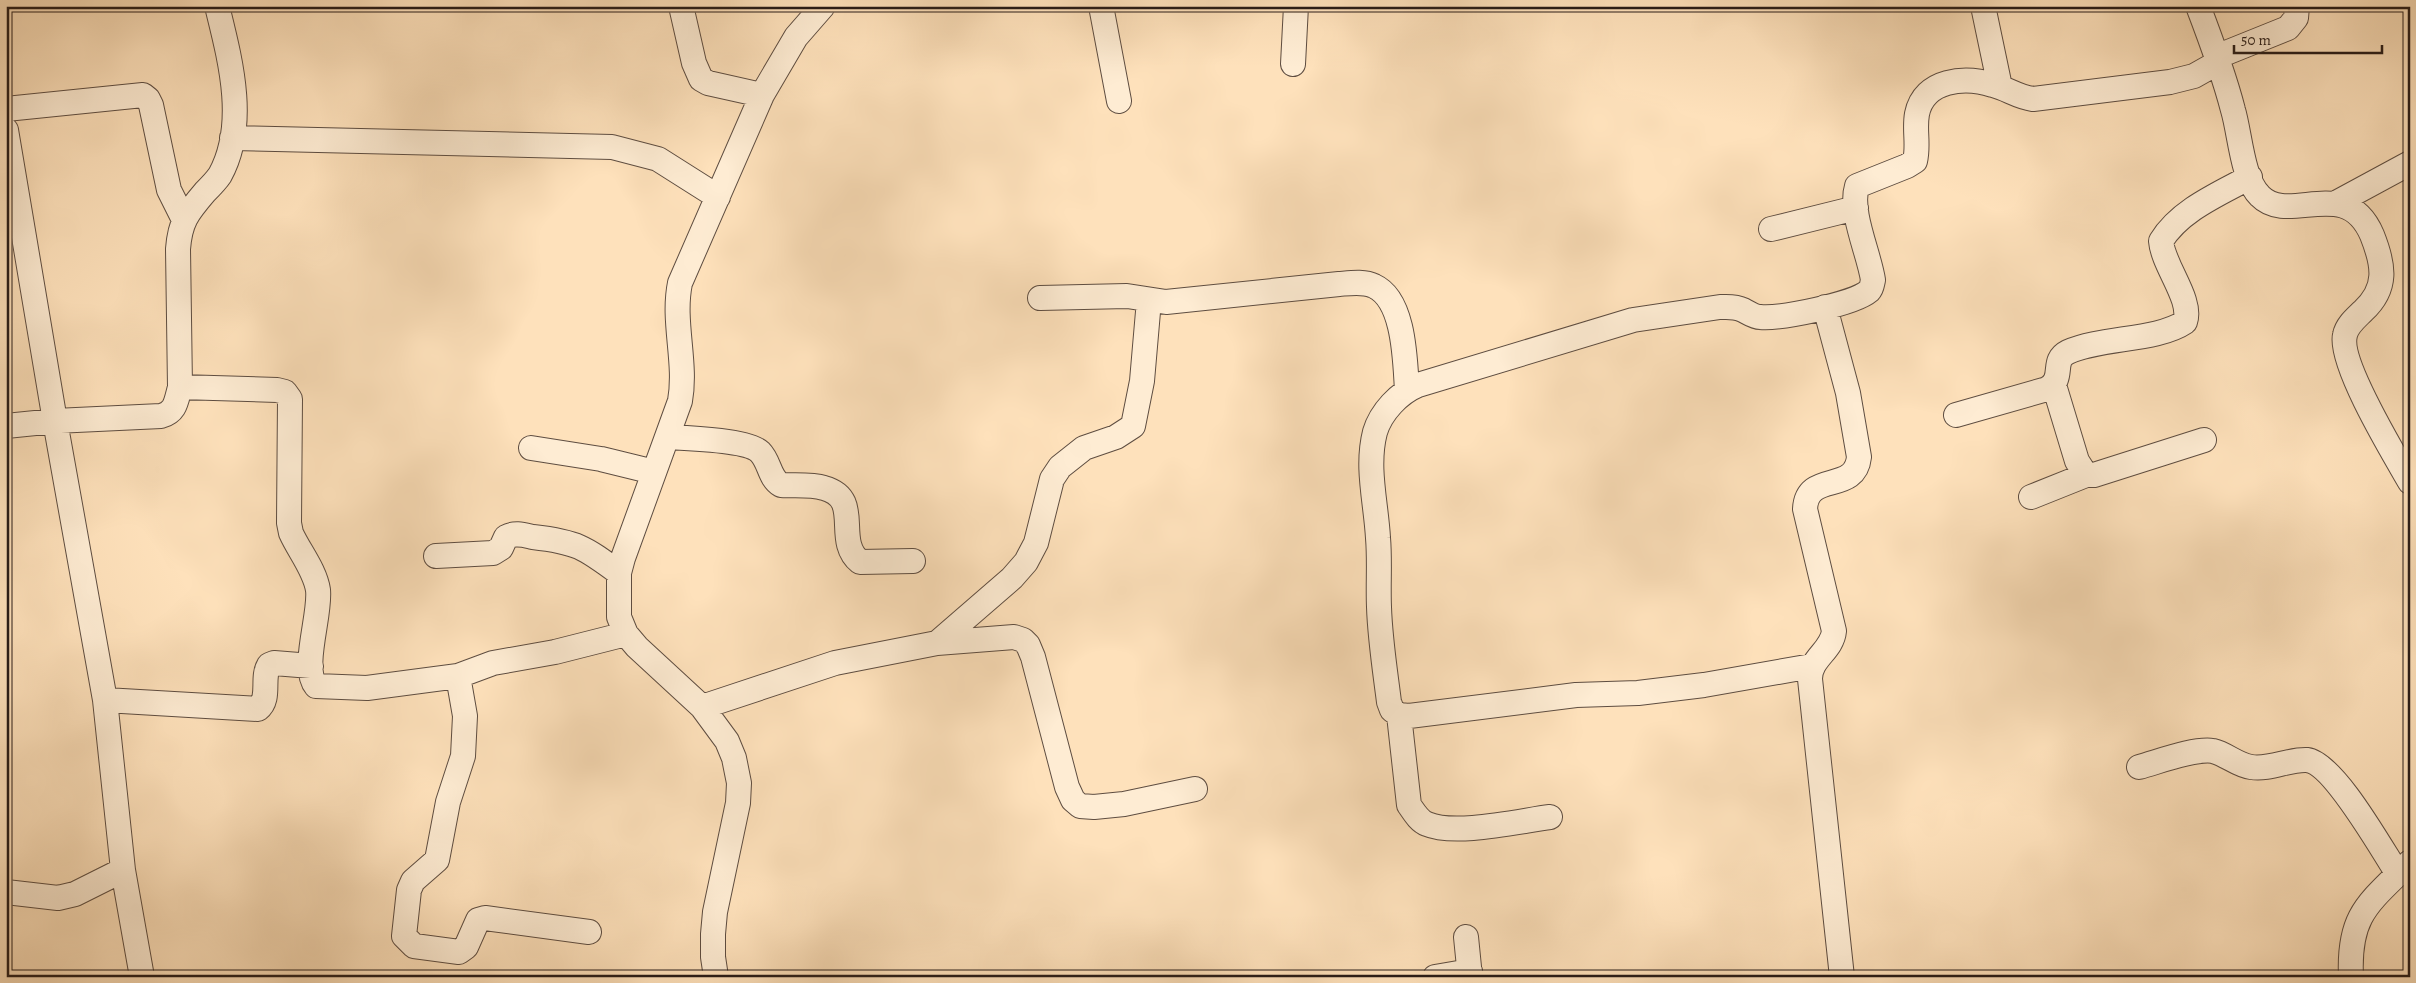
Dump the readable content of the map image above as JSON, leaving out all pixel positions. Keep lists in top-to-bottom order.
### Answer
{
  "scale_bar": "50 m"
}
